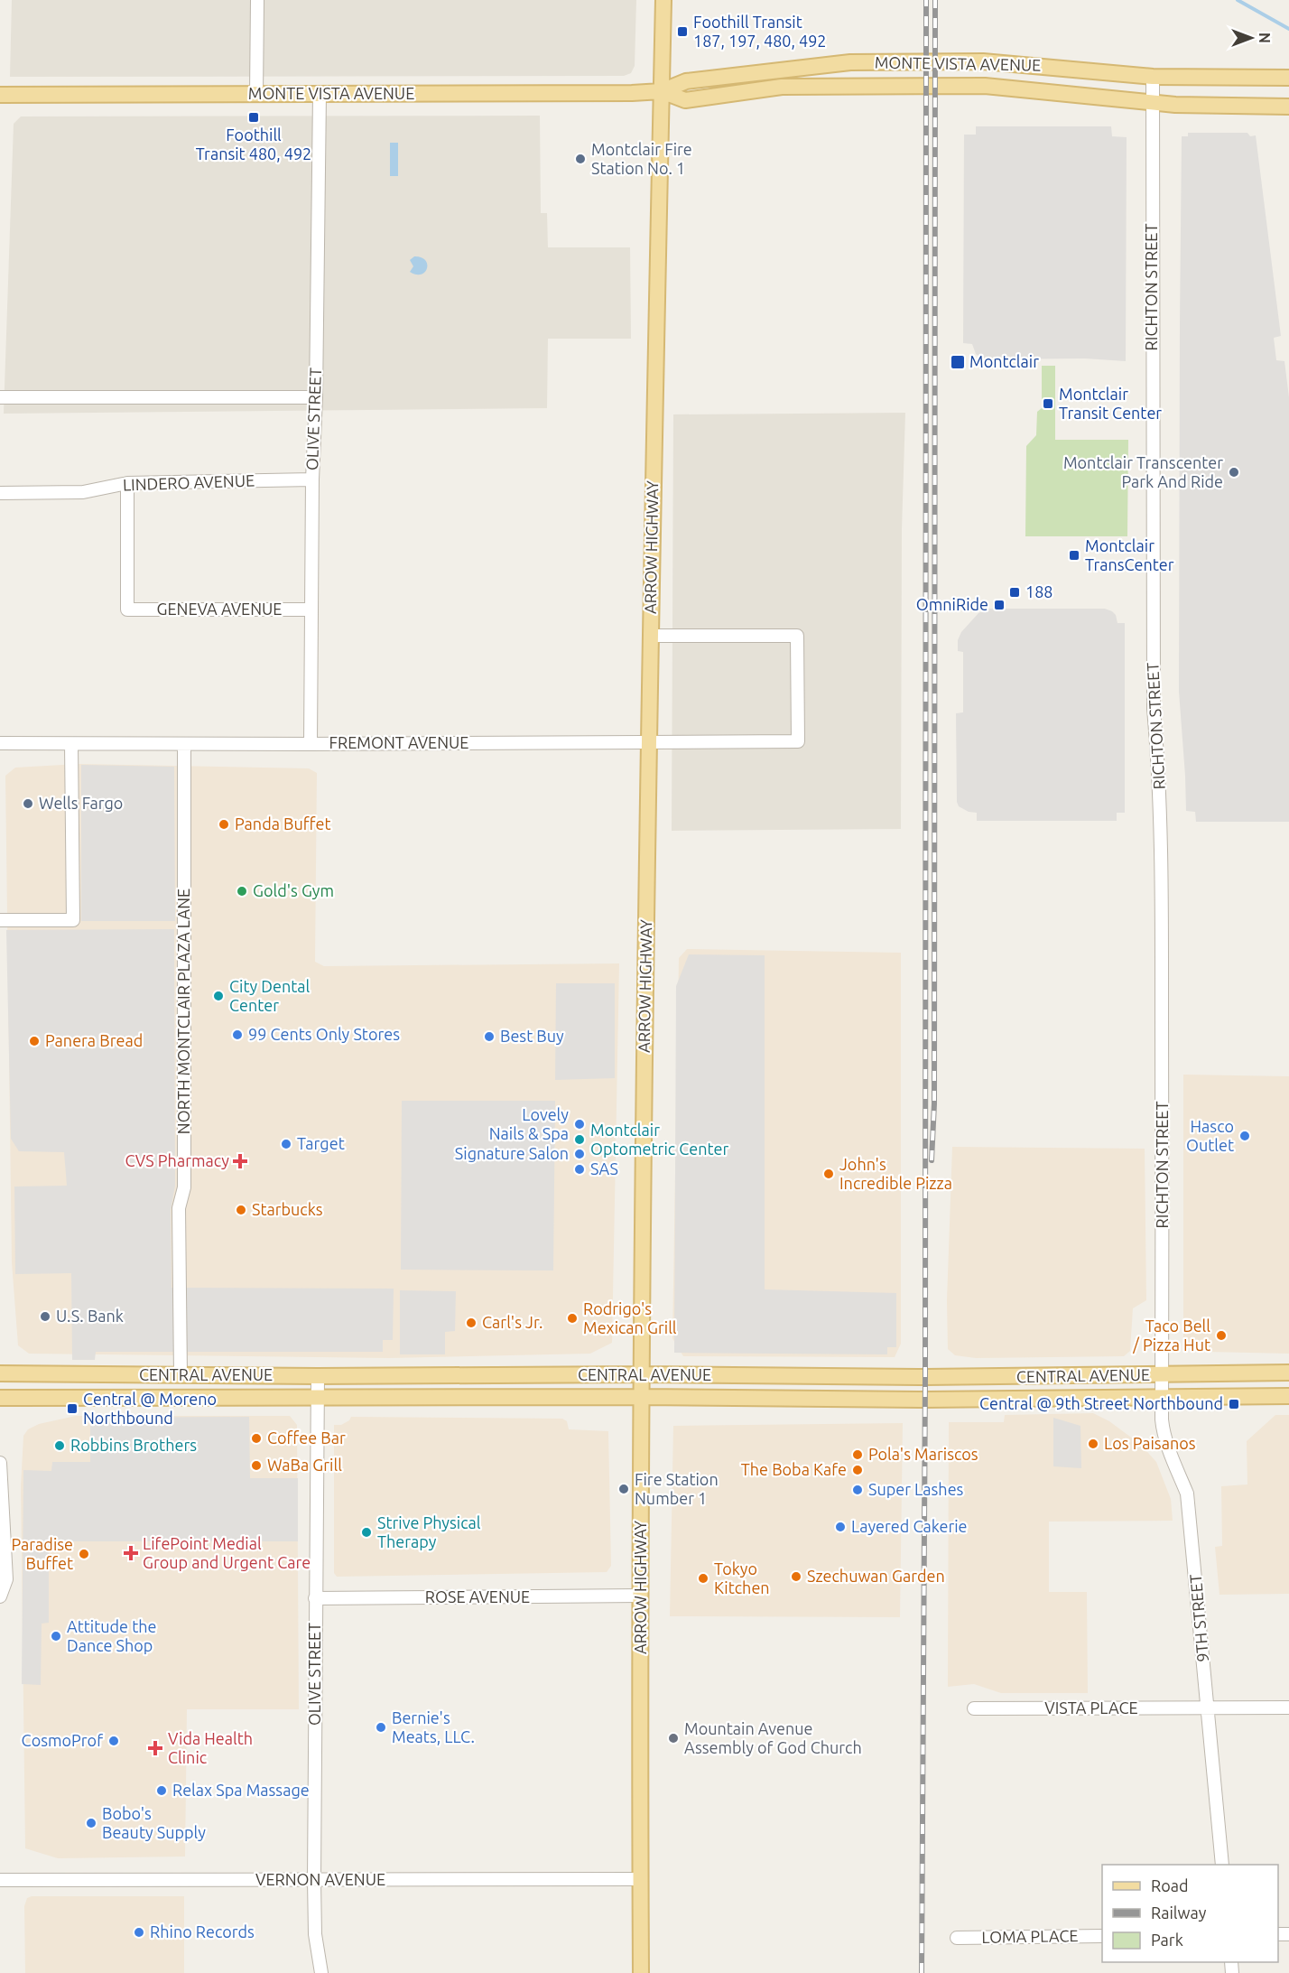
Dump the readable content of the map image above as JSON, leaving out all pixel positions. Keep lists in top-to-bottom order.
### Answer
{
  "streets": {
    "main road": ["MONTE VISTA AVENUE", "ARROW HIGHWAY", "CENTRAL AVENUE"],
    "street": [
      "RICHTON STREET",
      "OLIVE STREET",
      "LINDERO AVENUE",
      "GENEVA AVENUE",
      "FREMONT AVENUE",
      "NORTH MONTCLAIR PLAZA LANE",
      "ROSE AVENUE",
      "9TH STREET",
      "VISTA PLACE",
      "VERNON AVENUE",
      "LOMA PLACE"
    ]
  },
  "crossings": [
    ["MONTE VISTA AVENUE", "RICHTON STREET"],
    ["MONTE VISTA AVENUE", "OLIVE STREET"],
    ["MONTE VISTA AVENUE", "ARROW HIGHWAY"],
    ["RICHTON STREET", "CENTRAL AVENUE"],
    ["RICHTON STREET", "9TH STREET"],
    ["OLIVE STREET", "LINDERO AVENUE"],
    ["OLIVE STREET", "GENEVA AVENUE"],
    ["OLIVE STREET", "FREMONT AVENUE"],
    ["OLIVE STREET", "CENTRAL AVENUE"],
    ["OLIVE STREET", "ROSE AVENUE"],
    ["OLIVE STREET", "VERNON AVENUE"],
    ["LINDERO AVENUE", "GENEVA AVENUE"],
    ["ARROW HIGHWAY", "FREMONT AVENUE"],
    ["ARROW HIGHWAY", "CENTRAL AVENUE"],
    ["ARROW HIGHWAY", "ROSE AVENUE"],
    ["ARROW HIGHWAY", "VERNON AVENUE"],
    ["FREMONT AVENUE", "NORTH MONTCLAIR PLAZA LANE"],
    ["NORTH MONTCLAIR PLAZA LANE", "CENTRAL AVENUE"],
    ["CENTRAL AVENUE", "9TH STREET"],
    ["9TH STREET", "VISTA PLACE"]
  ],
  "places": {
    "transit": [
      "Foothill Transit 187, 197, 480, 492",
      "Foothill Transit 480, 492",
      "Montclair",
      "Montclair Transit Center",
      "Montclair TransCenter",
      "188",
      "OmniRide",
      "Central @ 9th Street Northbound",
      "Central @ Moreno Northbound"
    ],
    "other": [
      "Montclair Fire Station No. 1",
      "Montclair Transcenter Park And Ride",
      "Wells Fargo",
      "Panda Buffet",
      "Gold's Gym",
      "City Dental Center",
      "99 Cents Only Stores",
      "Best Buy",
      "Panera Bread",
      "Lovely Nails & Spa",
      "Hasco Outlet",
      "Montclair Optometric Center",
      "Target",
      "Signature Salon",
      "SAS",
      "John's Incredible Pizza",
      "Starbucks",
      "U.S. Bank",
      "Rodrigo's Mexican Grill",
      "Carl's Jr.",
      "Taco Bell / Pizza Hut",
      "Coffee Bar",
      "Los Paisanos",
      "Robbins Brothers",
      "Pola's Mariscos",
      "WaBa Grill",
      "The Boba Kafe",
      "Fire Station Number 1",
      "Super Lashes",
      "Layered Cakerie",
      "Strive Physical Therapy",
      "Paradise Buffet",
      "Szechuwan Garden",
      "Tokyo Kitchen",
      "Attitude the Dance Shop",
      "Bernie's Meats, LLC.",
      "Mountain Avenue Assembly of God Church",
      "CosmoProf",
      "Relax Spa Massage",
      "Bobo's Beauty Supply",
      "Rhino Records"
    ],
    "health": ["CVS Pharmacy", "LifePoint Medial Group and Urgent Care", "Vida Health Clinic"]
  },
  "legend": ["Road", "Railway", "Park"],
  "north": "right"
}
